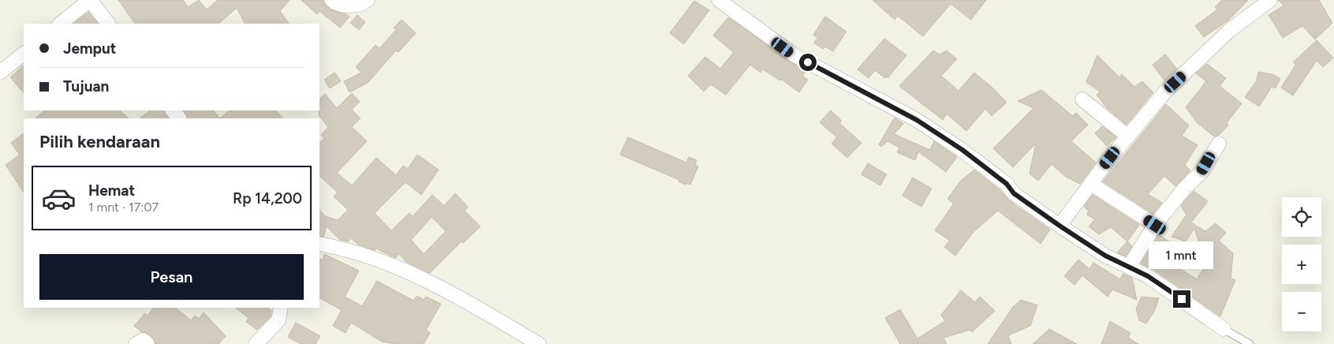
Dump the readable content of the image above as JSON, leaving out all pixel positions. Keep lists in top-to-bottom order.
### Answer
{
  "page": {
    "banner": ["Jemput", "Tujuan"],
    "heading": "Pilih kendaraan",
    "list": [
      {
        "name": "Hemat",
        "note": "1 mnt · 17:07",
        "value": "Rp 14,200"
      }
    ],
    "map_buttons": ["+", "−"],
    "bubble": "1 mnt",
    "buttons": "Pesan"
  }
}
